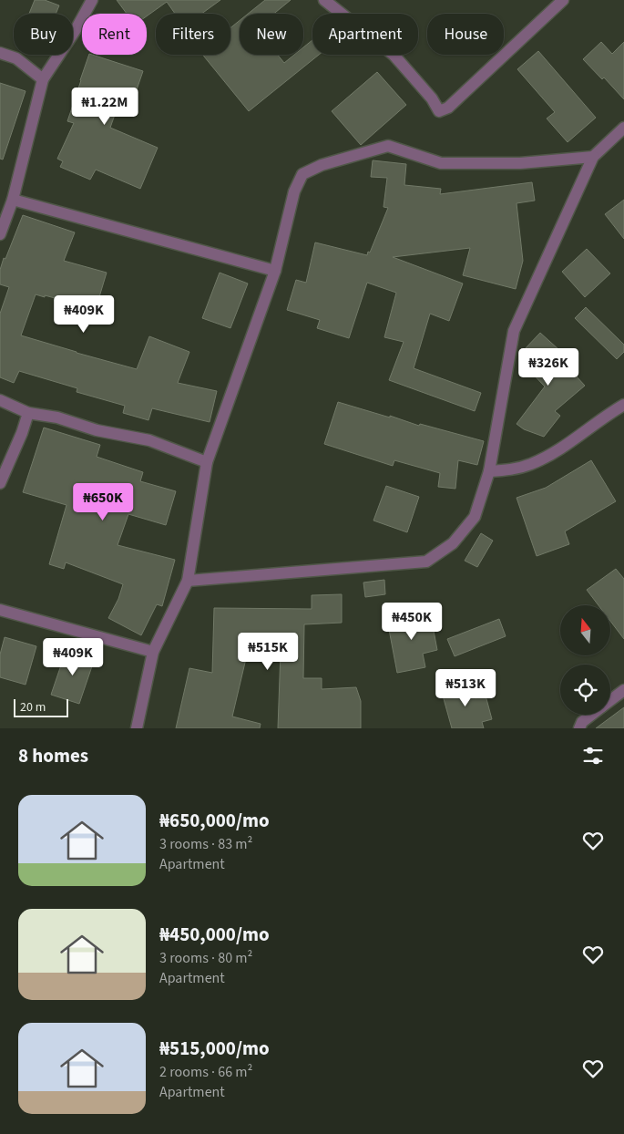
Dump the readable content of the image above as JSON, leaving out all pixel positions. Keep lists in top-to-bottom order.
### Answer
{
  "scale_bar": "20 m",
  "north": "top",
  "page": {
    "chip": [
      "Buy",
      "Rent",
      "Filters",
      "New",
      "Apartment",
      "House"
    ],
    "price": [
      "₦1.22M",
      "₦409K",
      "₦326K",
      "₦650K",
      "₦450K",
      "₦515K",
      "₦409K",
      "₦513K"
    ],
    "scale": "20 m",
    "heading": "8 homes",
    "list": [
      {
        "name": "₦650,000/mo",
        "note": "3 rooms · 83 m² · Apartment"
      },
      {
        "name": "₦450,000/mo",
        "note": "3 rooms · 80 m² · Apartment"
      },
      {
        "name": "₦515,000/mo",
        "note": "2 rooms · 66 m² · Apartment"
      }
    ]
  }
}
